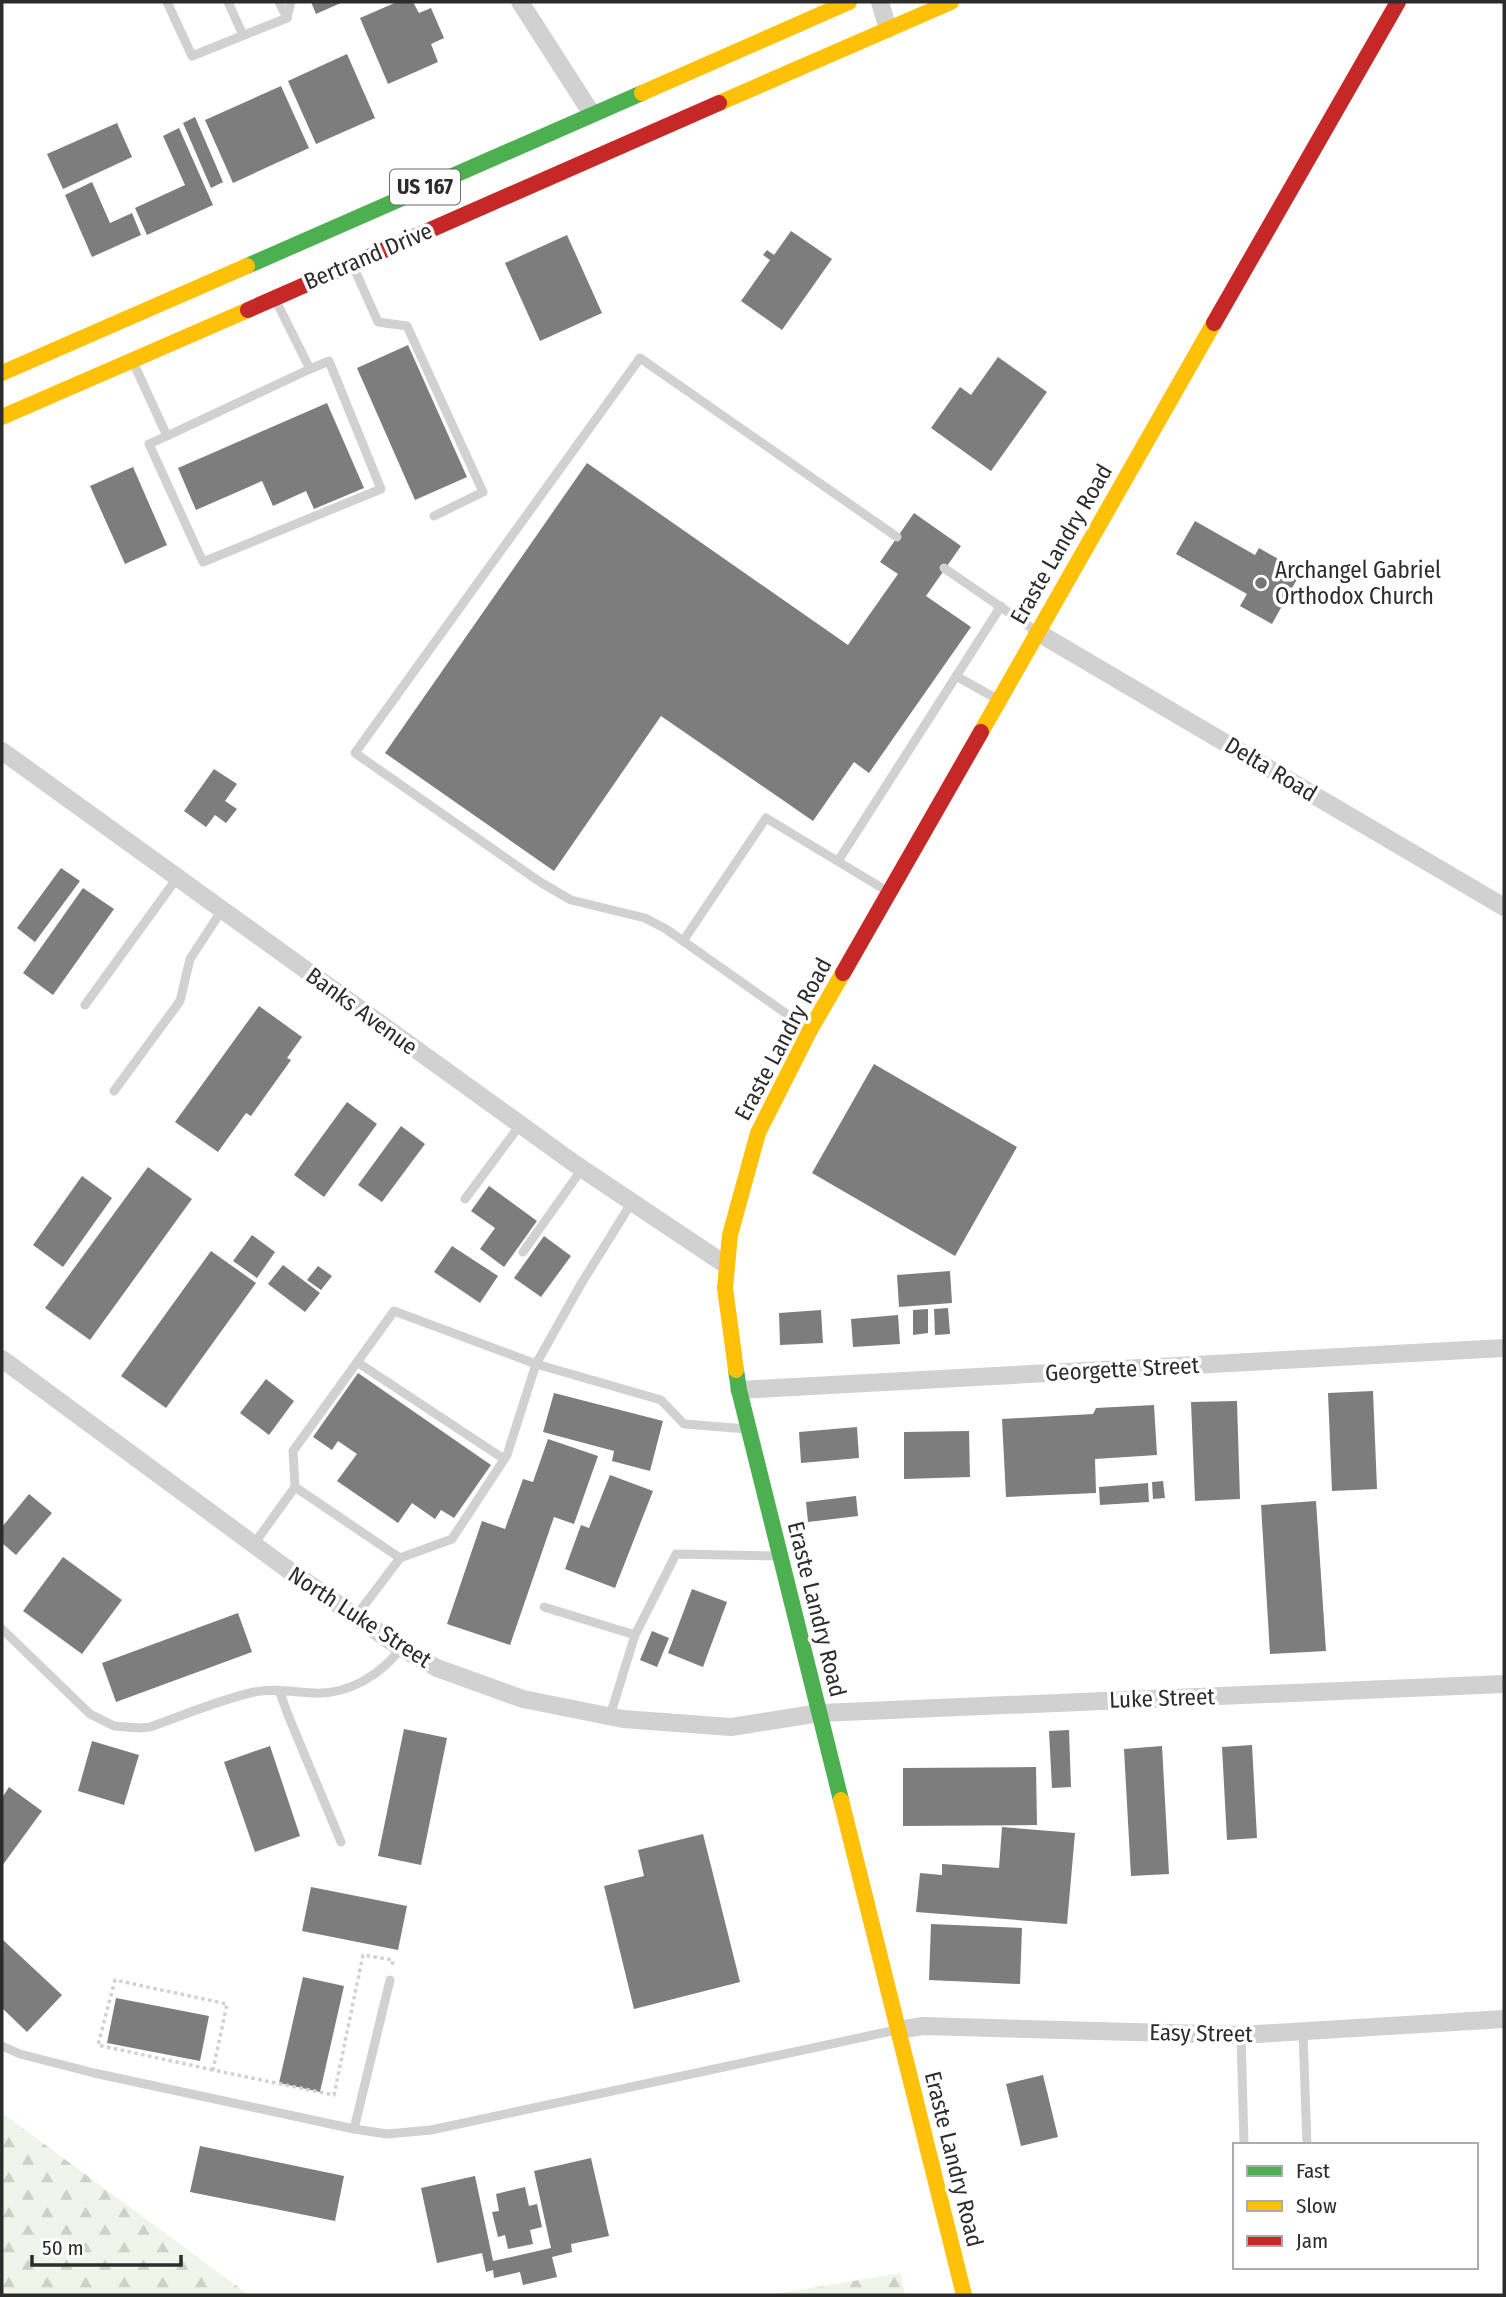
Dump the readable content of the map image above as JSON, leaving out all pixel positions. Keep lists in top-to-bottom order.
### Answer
{
  "streets": {
    "street": [
      "US 167",
      "Bertrand Drive",
      "Eraste Landry Road",
      "Delta Road",
      "Banks Avenue",
      "Georgette Street",
      "North Luke Street",
      "Luke Street",
      "Easy Street"
    ]
  },
  "crossings": [
    ["Eraste Landry Road", "Delta Road"],
    ["Eraste Landry Road", "Banks Avenue"],
    ["Eraste Landry Road", "Georgette Street"],
    ["Eraste Landry Road", "North Luke Street"],
    ["Eraste Landry Road", "Luke Street"],
    ["Eraste Landry Road", "Easy Street"],
    ["North Luke Street", "Luke Street"]
  ],
  "places": ["Archangel Gabriel Orthodox Church"],
  "legend": ["Fast", "Slow", "Jam"],
  "scale_bar": "50 m"
}
